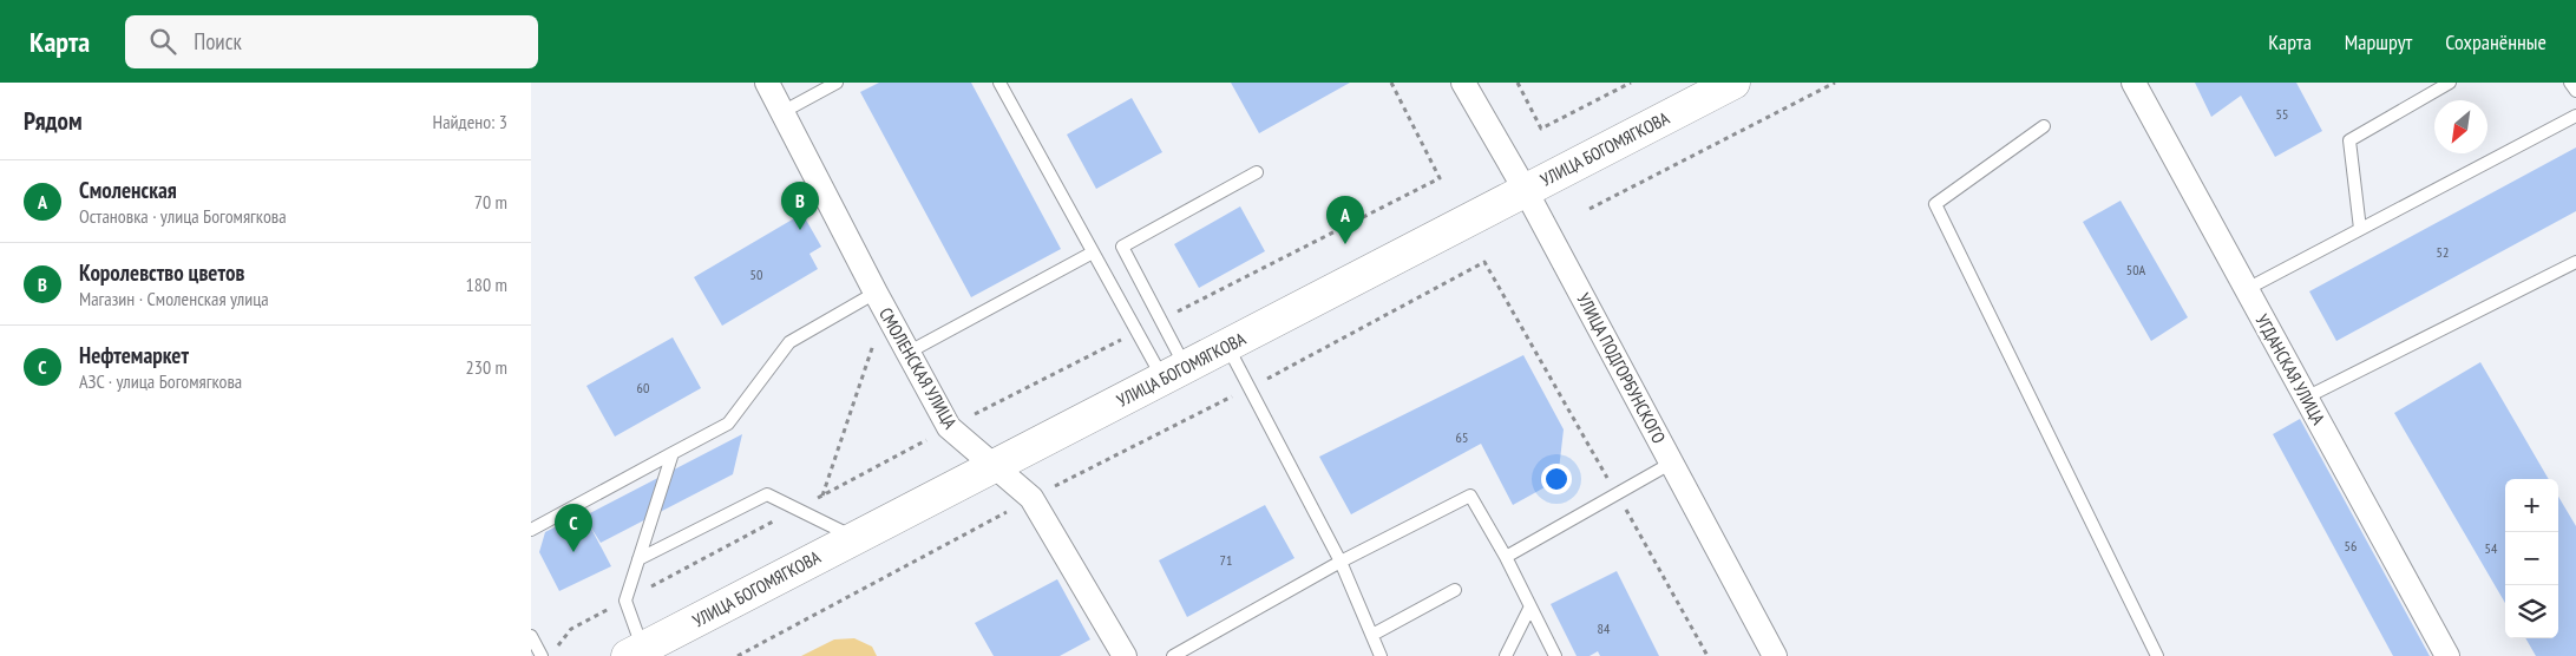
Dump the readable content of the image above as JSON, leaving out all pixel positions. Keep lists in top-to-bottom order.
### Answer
{
  "streets": {
    "main road": ["УЛИЦА БОГОМЯГКОВА"],
    "street": ["СМОЛЕНСКАЯ УЛИЦА", "УЛИЦА ПОДГОРБУНСКОГО", "УГДАНСКАЯ УЛИЦА"]
  },
  "crossings": [
    ["УЛИЦА БОГОМЯГКОВА", "СМОЛЕНСКАЯ УЛИЦА"],
    ["УЛИЦА БОГОМЯГКОВА", "УЛИЦА ПОДГОРБУНСКОГО"]
  ],
  "house_numbers": [
    "55",
    "52",
    "50А",
    "50",
    "60",
    "65",
    "56",
    "54",
    "71",
    "84"
  ],
  "north": "bottom left",
  "page": {
    "header": "Карта",
    "search": "Поиск",
    "nav": ["Карта", "Маршрут", "Сохранённые"],
    "heading": ["Рядом", "Найдено: 3"],
    "list": [
      {
        "mark": "A",
        "name": "Смоленская",
        "note": "Остановка · улица Богомягкова",
        "value": "70 m"
      },
      {
        "mark": "B",
        "name": "Королевство цветов",
        "note": "Магазин · Смоленская улица",
        "value": "180 m"
      },
      {
        "mark": "C",
        "name": "Нефтемаркет",
        "note": "АЗС · улица Богомягкова",
        "value": "230 m"
      }
    ],
    "pins": ["B", "A", "C"],
    "map_buttons": ["+", "−"]
  }
}
